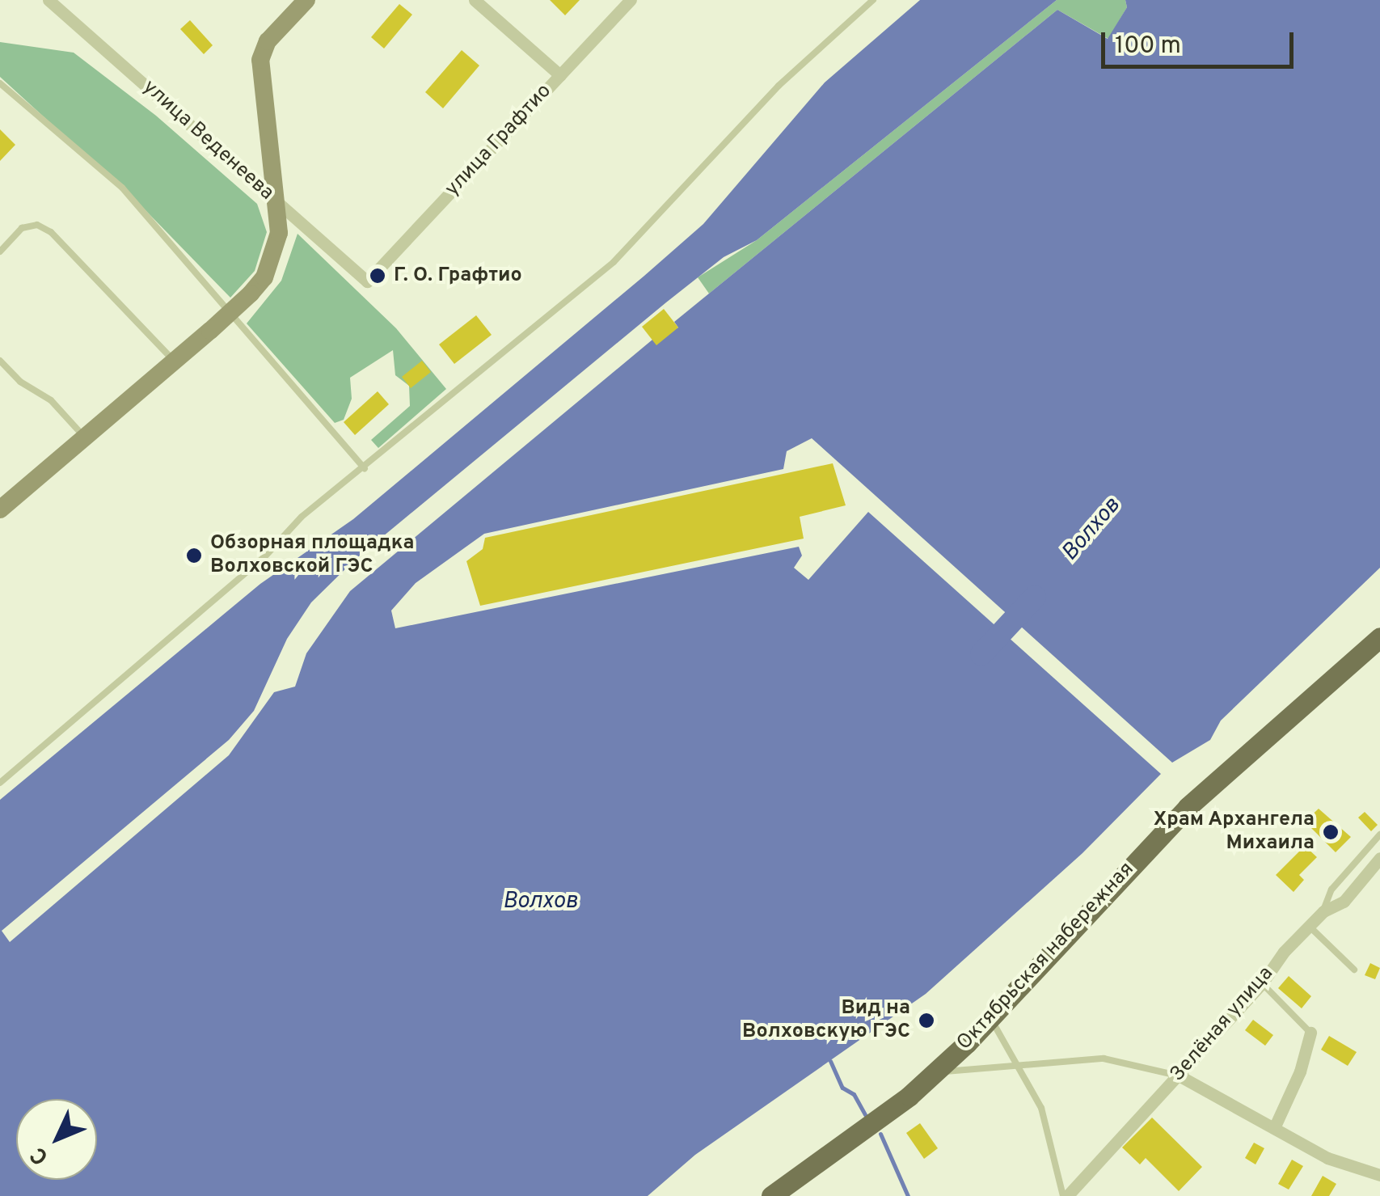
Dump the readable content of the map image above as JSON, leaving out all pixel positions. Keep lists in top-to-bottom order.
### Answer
{
  "streets": {
    "main road": ["Октябрьская набережная"],
    "street": ["улица Веденеева", "улица Графтио", "Зелёная улица"]
  },
  "crossings": [
    ["улица Веденеева", "улица Графтио"]
  ],
  "water": ["Волхов"],
  "places": [
    "Г. О. Графтио",
    "Обзорная площадка Волховской ГЭС",
    "Храм Архангела Михаила",
    "Вид на Волховскую ГЭС"
  ],
  "scale_bar": "100 m",
  "north": "bottom left"
}
